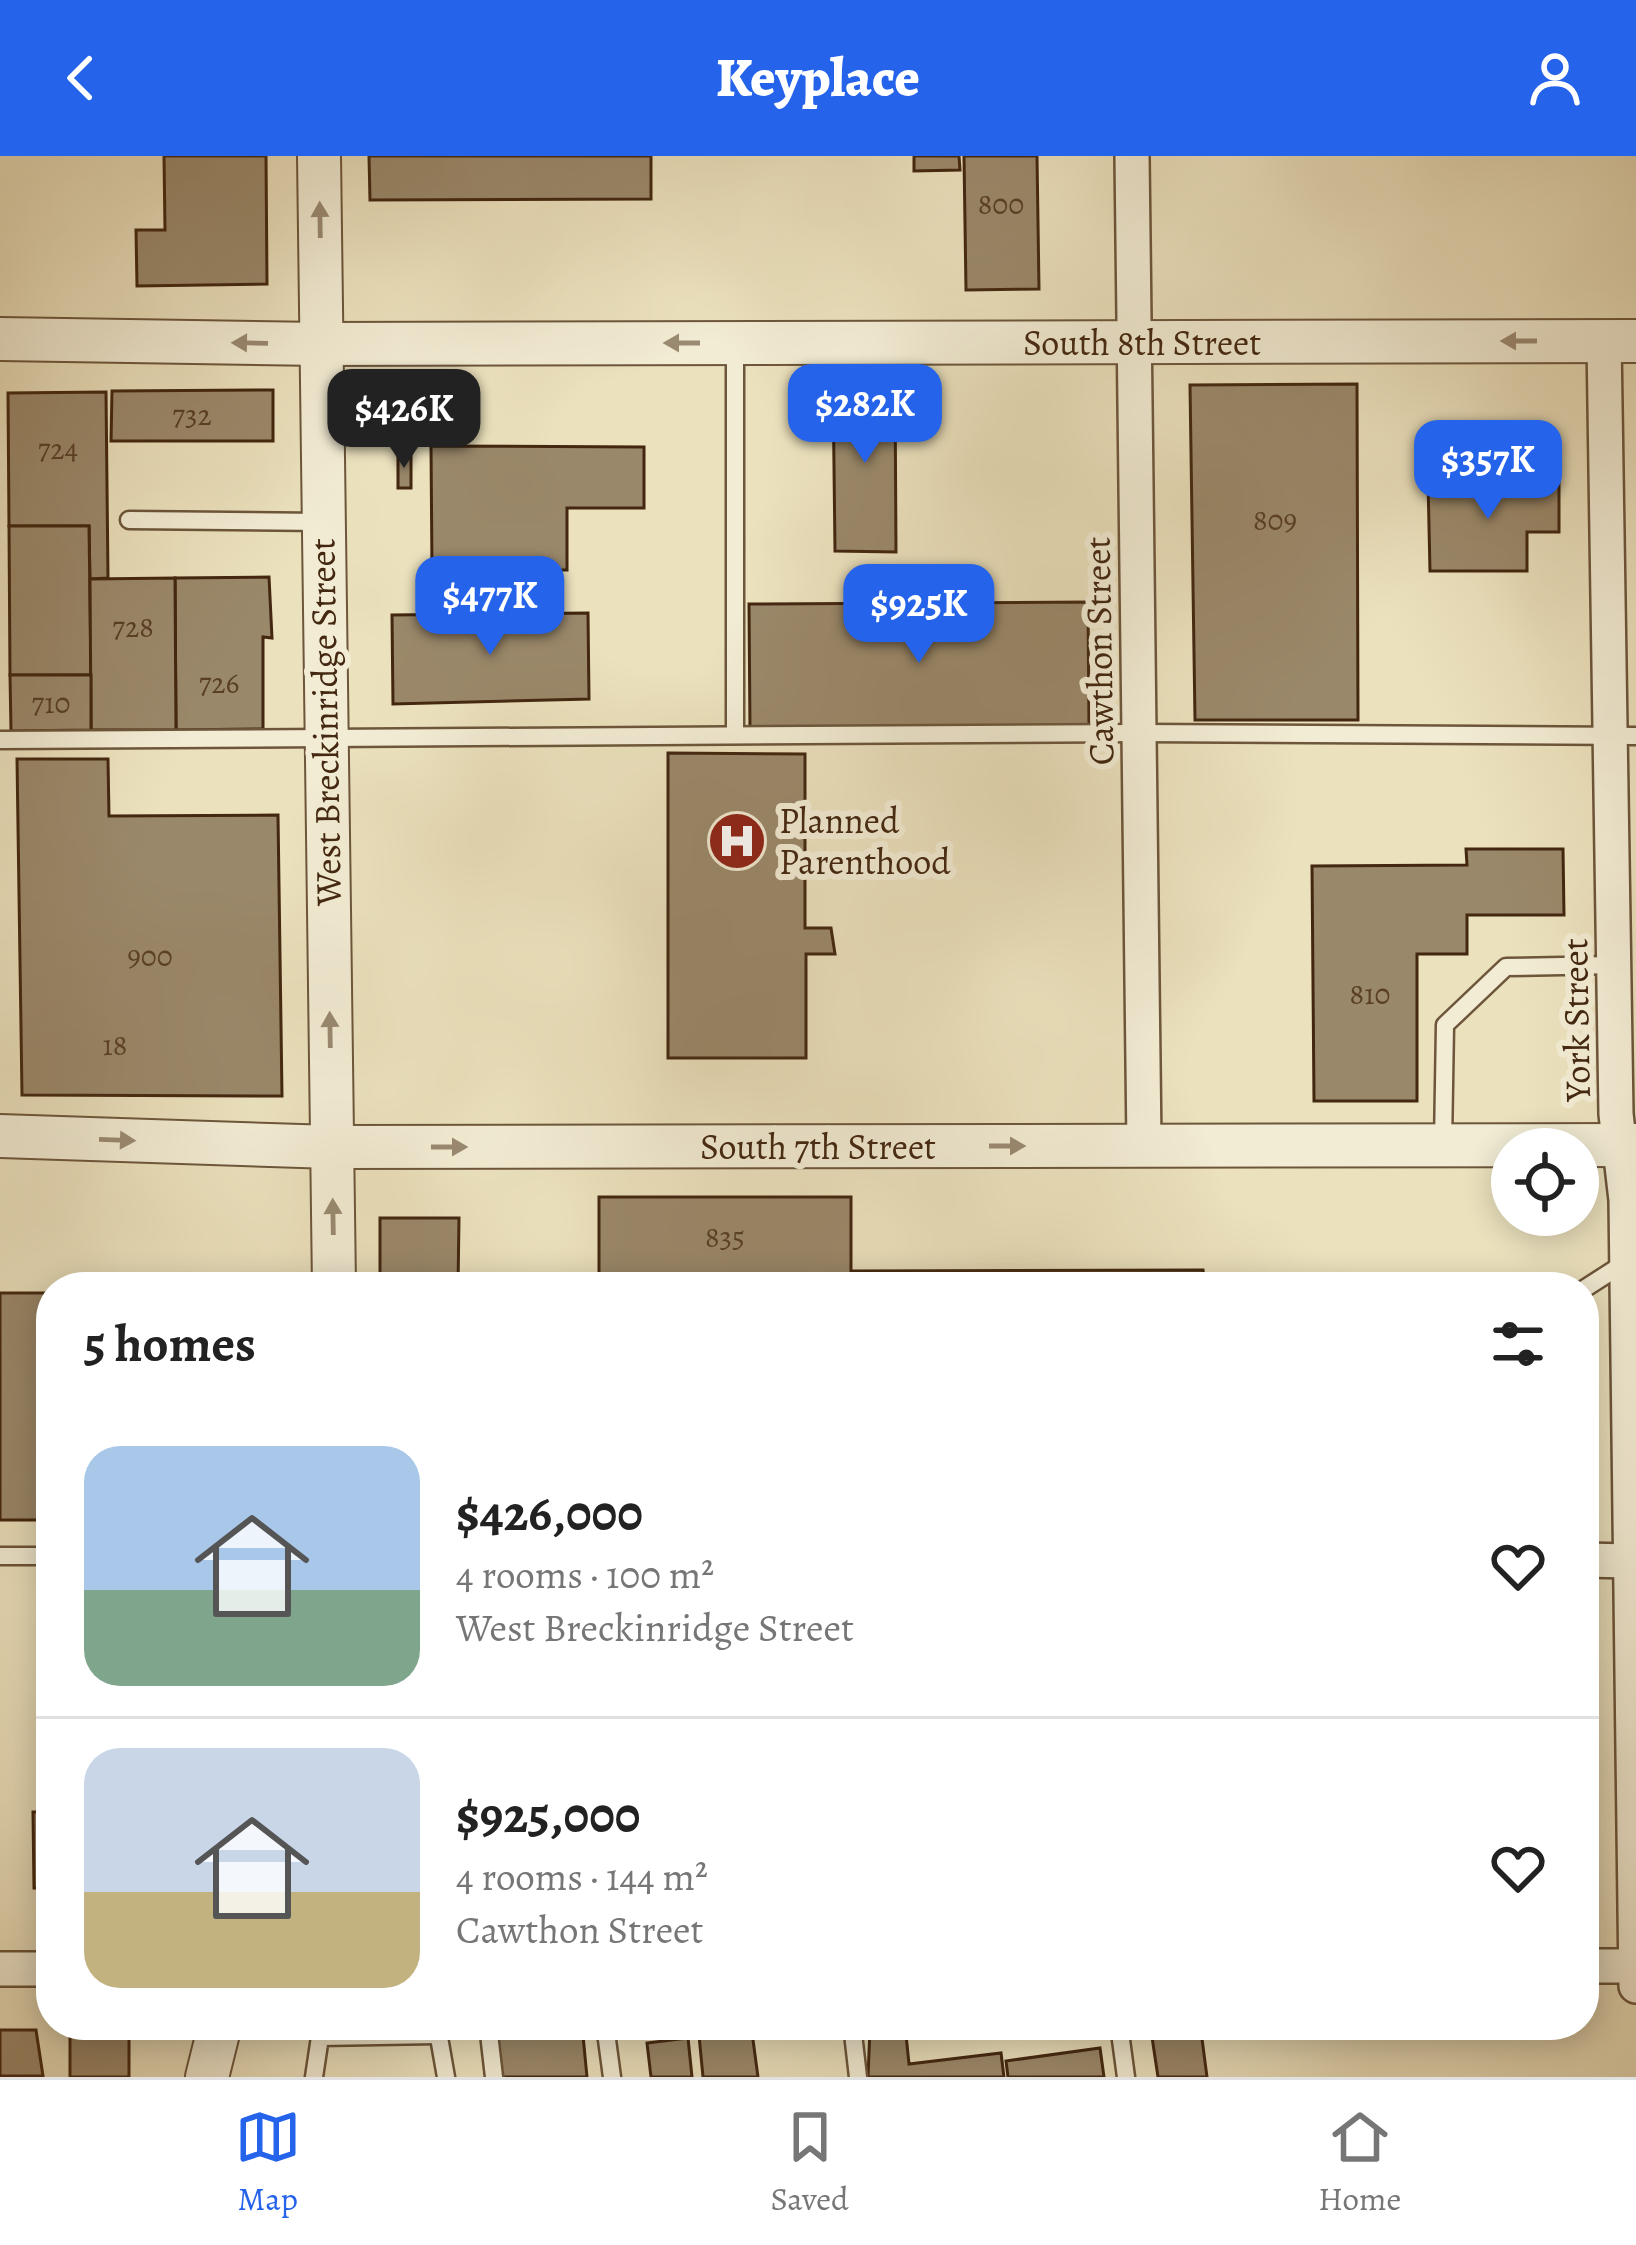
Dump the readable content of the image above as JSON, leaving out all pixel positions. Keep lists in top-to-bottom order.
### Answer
{
  "streets": {
    "street": [
      "South 8th Street",
      "Cawthon Street",
      "West Breckinridge Street",
      "York Street",
      "South 7th Street"
    ]
  },
  "crossings": [
    ["South 8th Street", "Cawthon Street"],
    ["South 8th Street", "West Breckinridge Street"],
    ["South 8th Street", "York Street"],
    ["Cawthon Street", "South 7th Street"],
    ["West Breckinridge Street", "South 7th Street"],
    ["York Street", "South 7th Street"]
  ],
  "one_way": ["South 8th Street", "West Breckinridge Street", "South 7th Street"],
  "places": {
    "hospital": ["Planned Parenthood"]
  },
  "house_numbers": [
    "800",
    "732",
    "724",
    "809",
    "728",
    "726",
    "710",
    "900",
    "810",
    "18",
    "835"
  ],
  "page": {
    "header": "Keyplace",
    "price": [
      "$282K",
      "$426K",
      "$357K",
      "$477K",
      "$925K"
    ],
    "heading": "5 homes",
    "list": [
      {
        "name": "$426,000",
        "note": "4 rooms · 100 m² · West Breckinridge Street"
      },
      {
        "name": "$925,000",
        "note": "4 rooms · 144 m² · Cawthon Street"
      }
    ],
    "tabs": ["Map", "Saved", "Home"]
  }
}
